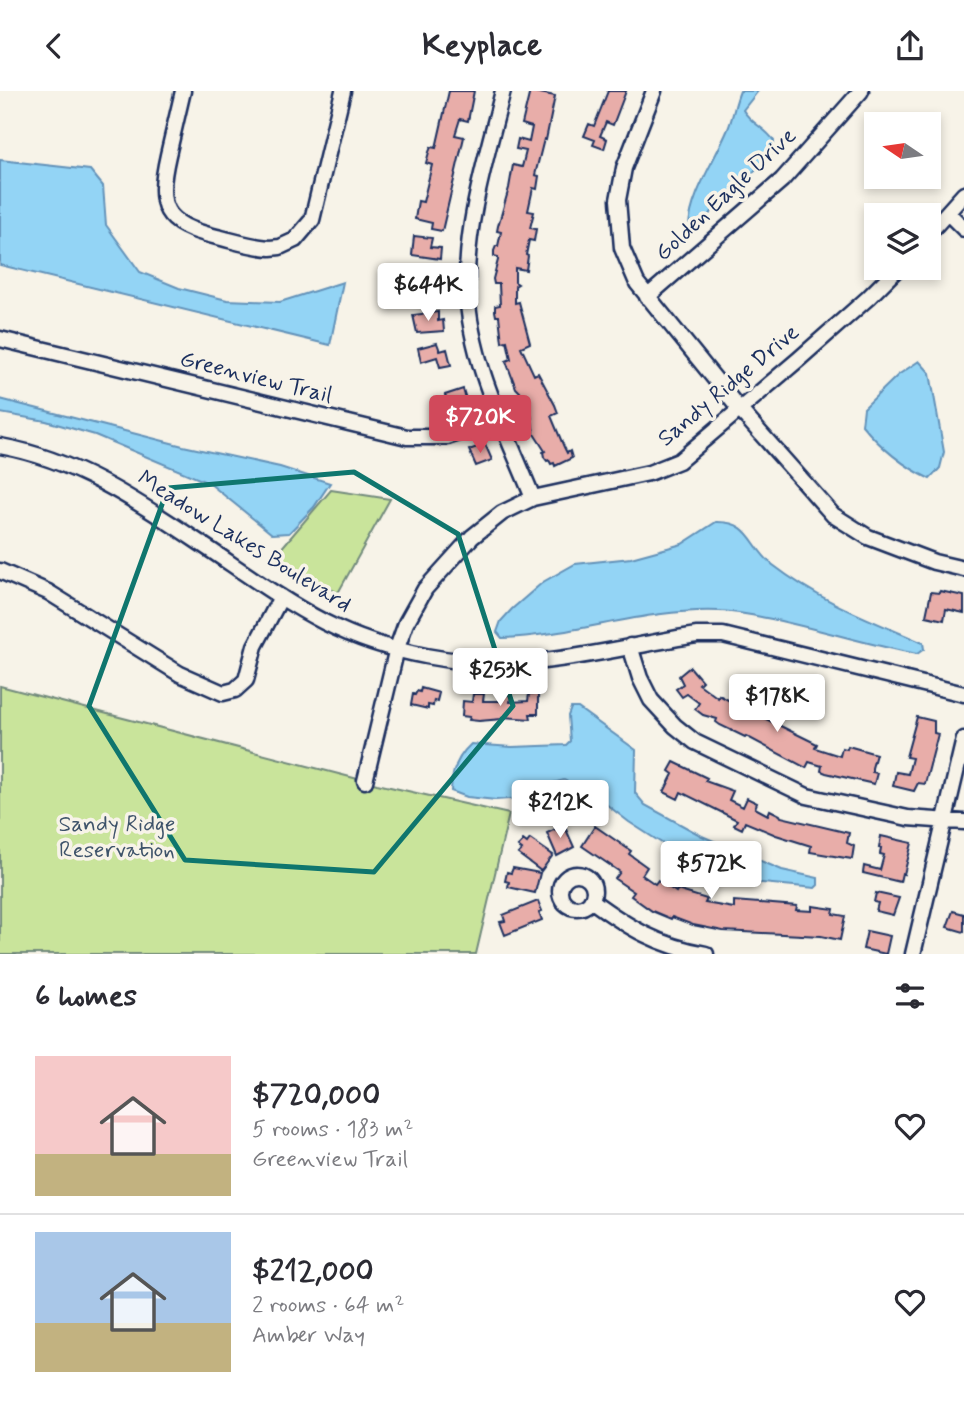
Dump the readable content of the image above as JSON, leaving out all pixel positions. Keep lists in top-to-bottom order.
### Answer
{
  "streets": {
    "street": [
      "Golden Eagle Drive",
      "Greenview Trail",
      "Sandy Ridge Drive",
      "Meadow Lakes Boulevard"
    ]
  },
  "crossings": [
    ["Sandy Ridge Drive", "Meadow Lakes Boulevard"]
  ],
  "parks": ["Sandy Ridge Reservation"],
  "north": "left",
  "page": {
    "header": "Keyplace",
    "price": [
      "$644K",
      "$720K",
      "$253K",
      "$178K",
      "$212K",
      "$572K"
    ],
    "heading": "6 homes",
    "list": [
      {
        "name": "$720,000",
        "note": "5 rooms · 183 m² · Greenview Trail"
      },
      {
        "name": "$212,000",
        "note": "2 rooms · 64 m² · Amber Way"
      }
    ]
  }
}
